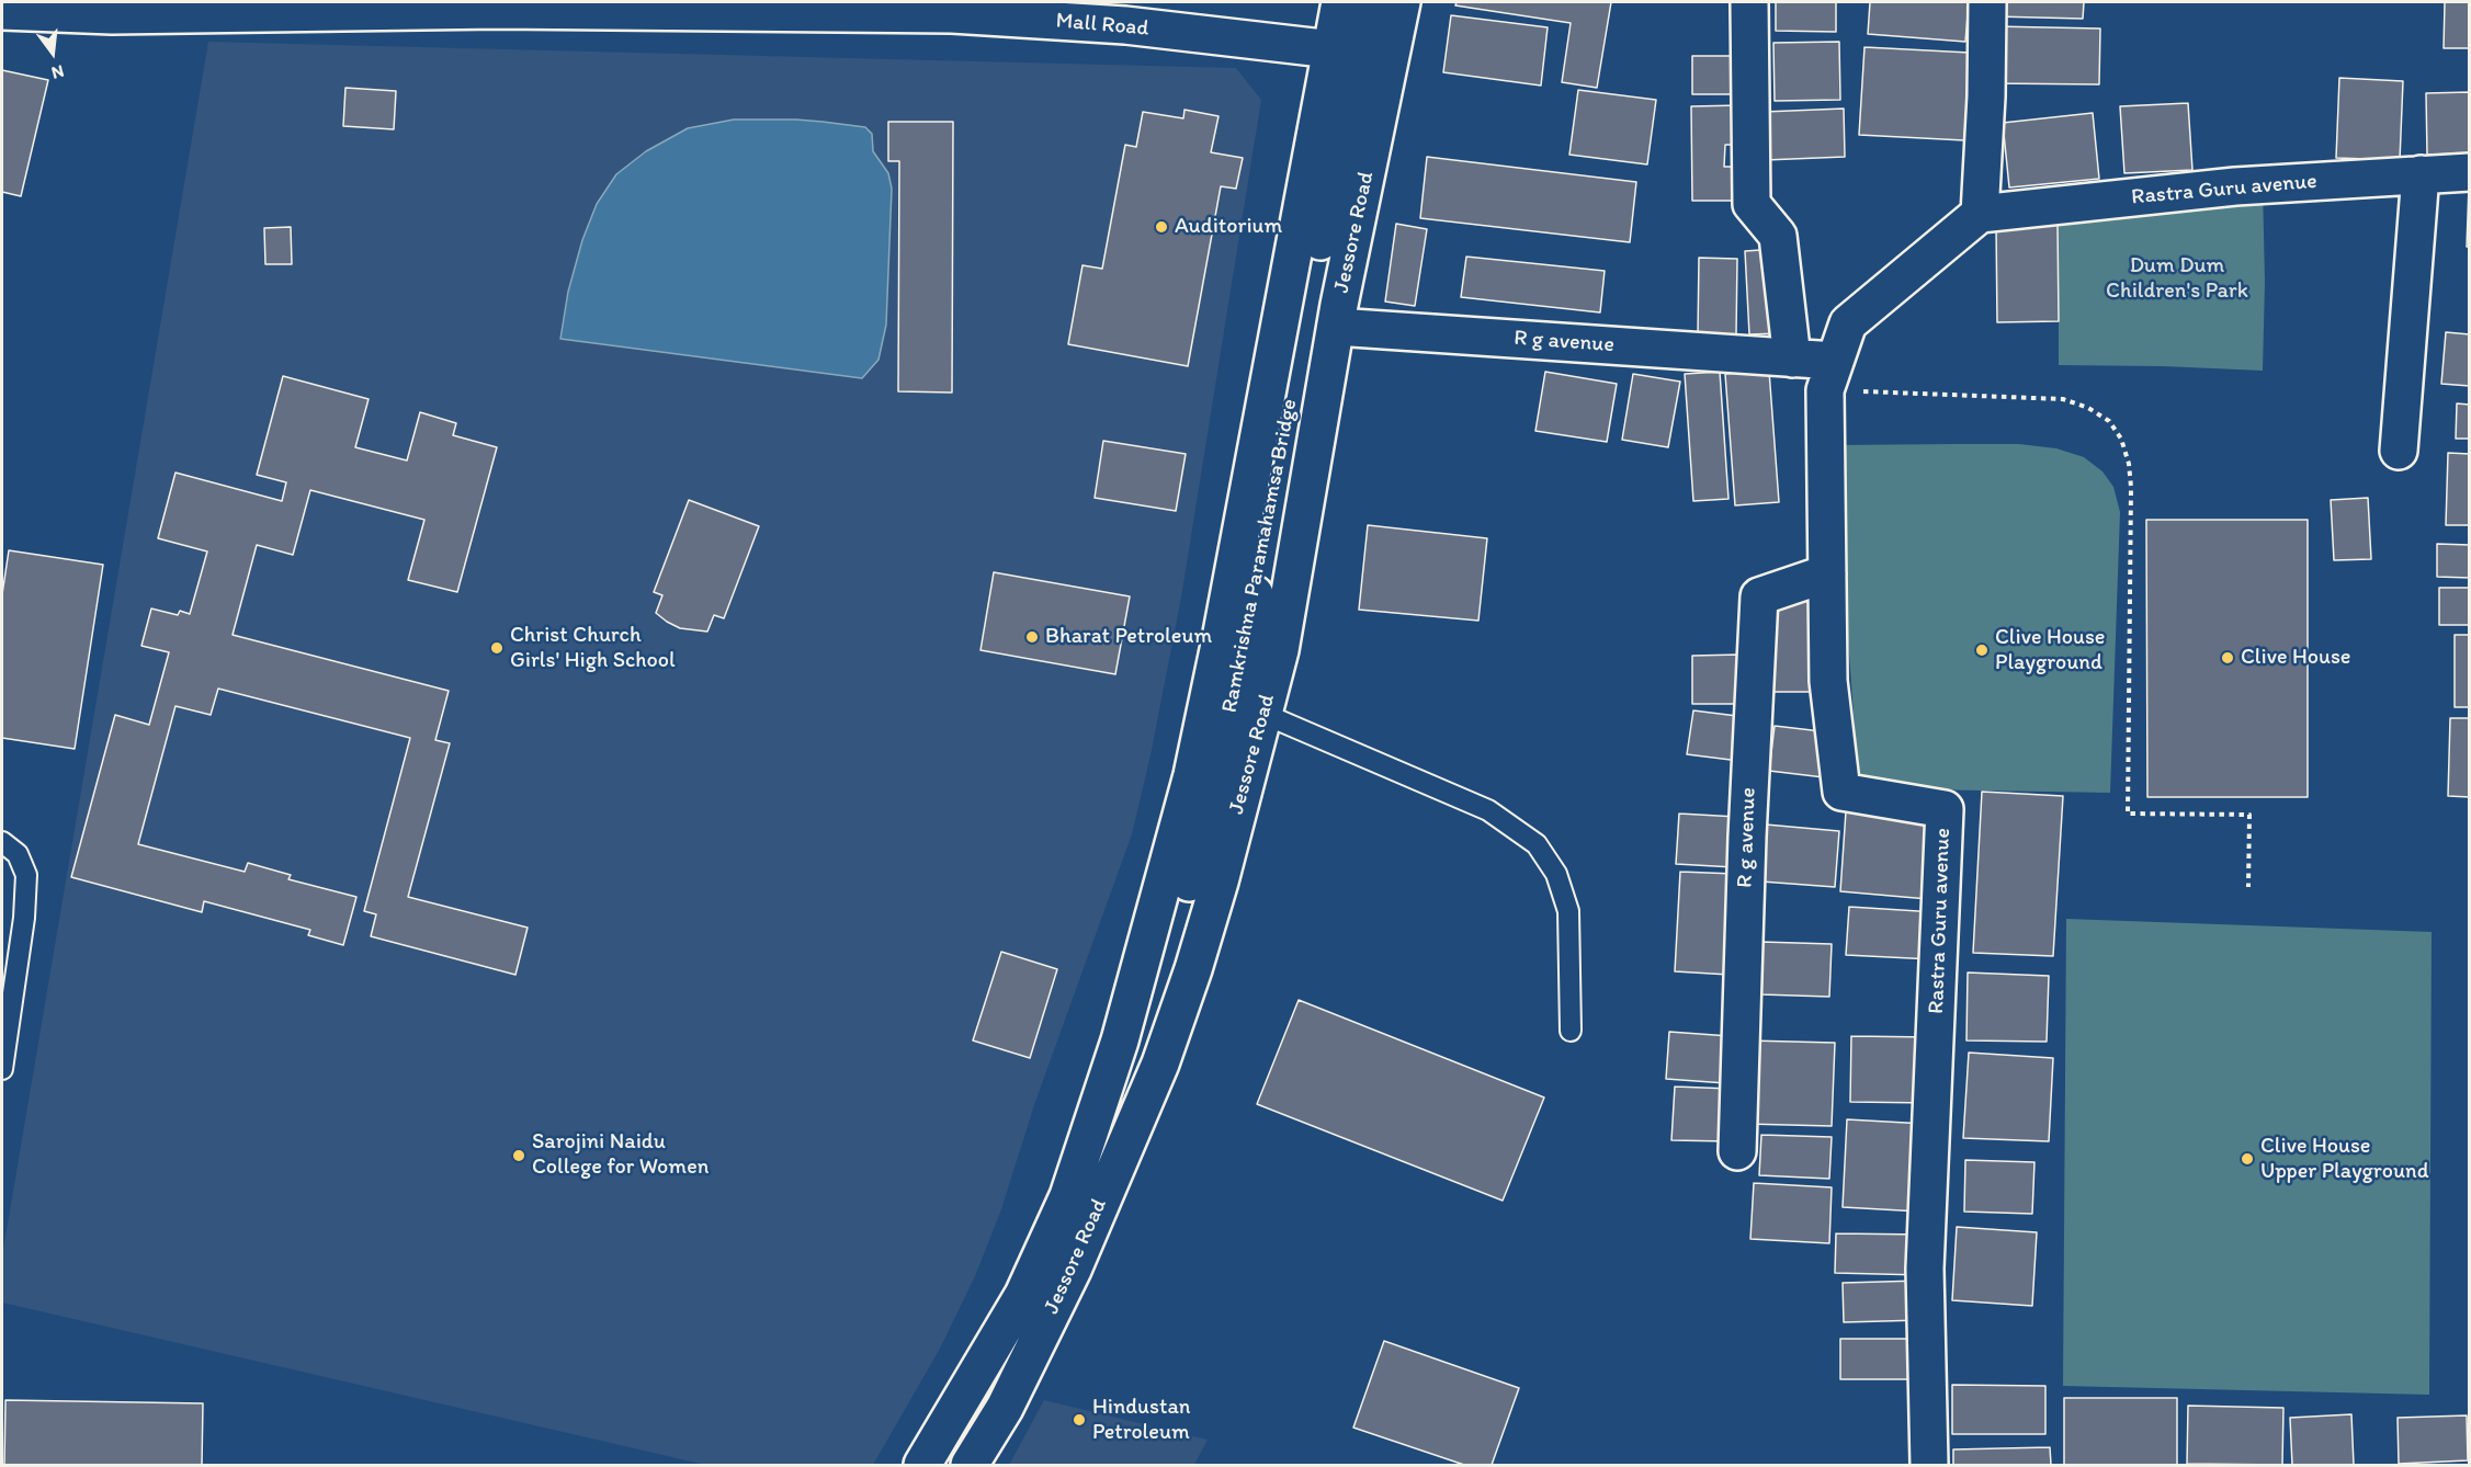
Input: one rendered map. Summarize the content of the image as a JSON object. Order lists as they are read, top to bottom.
{
  "streets": {
    "street": [
      "Mall Road",
      "Rastra Guru avenue",
      "Jessore Road",
      "R g avenue",
      "Ramkrishna Paramahamsa Bridge"
    ]
  },
  "crossings": [
    ["Rastra Guru avenue", "R g avenue"],
    ["Jessore Road", "R g avenue"]
  ],
  "parks": ["Dum Dum Children's Park"],
  "places": [
    "Auditorium",
    "Bharat Petroleum",
    "Christ Church Girls' High School",
    "Clive House Playground",
    "Clive House",
    "Sarojini Naidu College for Women",
    "Clive House Upper Playground",
    "Hindustan Petroleum"
  ],
  "north": "bottom"
}
